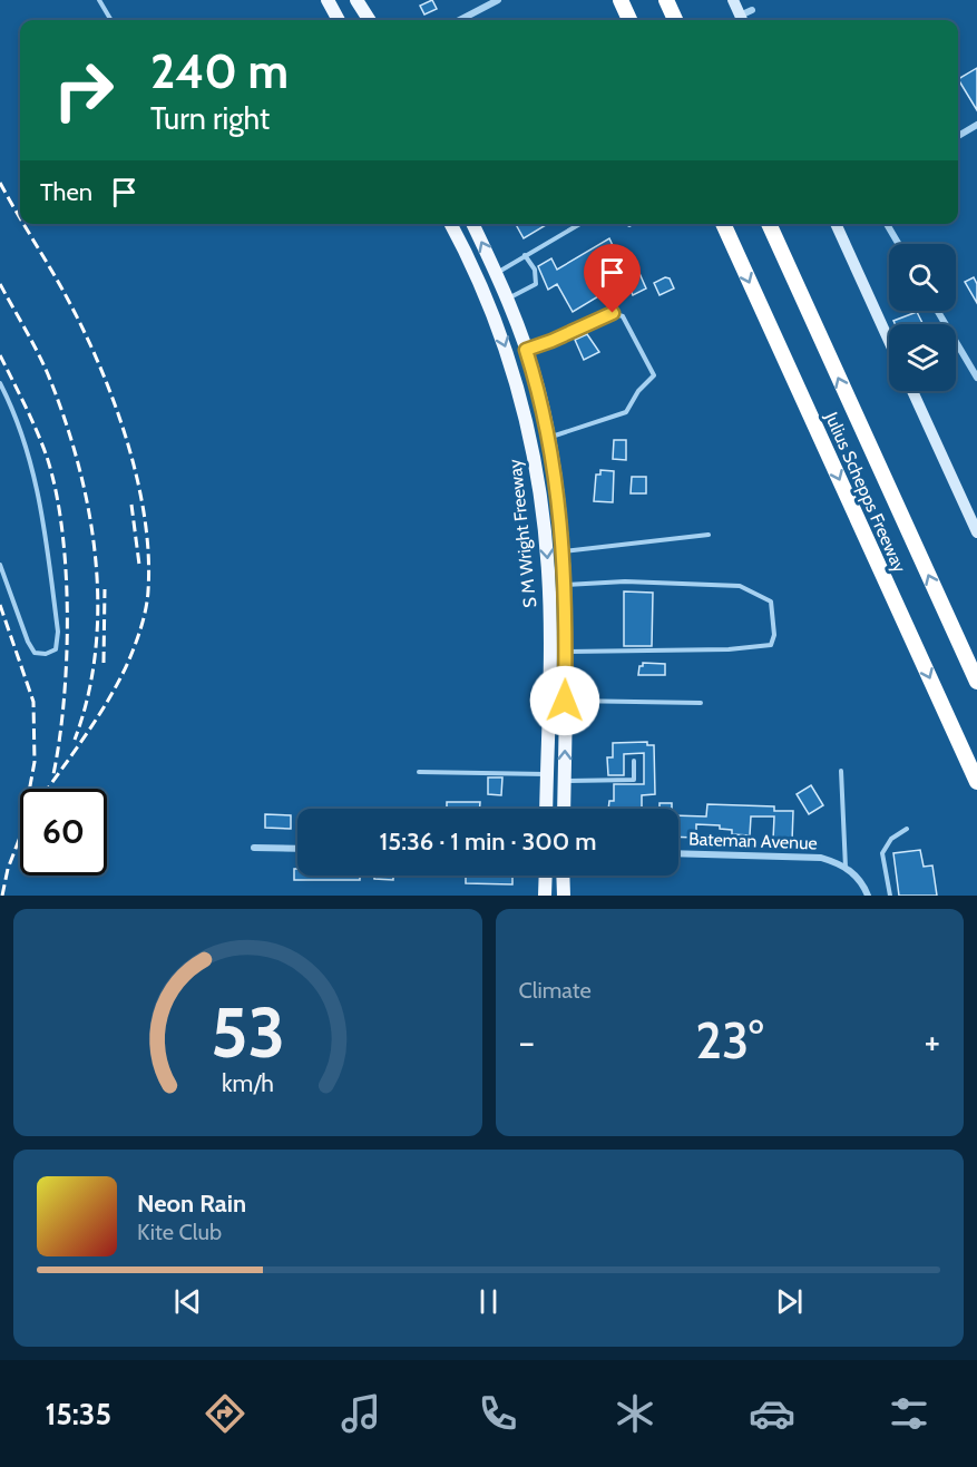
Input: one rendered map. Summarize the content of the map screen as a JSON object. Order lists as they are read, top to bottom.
{
  "streets": {
    "highway": ["Julius Schepps Freeway"],
    "main road": ["S M Wright Freeway"],
    "street": ["Bateman Avenue"]
  },
  "page": {
    "turn": ["240 m", "Turn right"],
    "then": "Then",
    "limit": "60",
    "trip": "15:36 · 1 min · 300 m",
    "tile": "Climate",
    "heat": ["−", "23°", "+"],
    "song": ["Neon Rain", "Kite Club"],
    "tabs": "15:35",
    "gauge": ["53", "km/h"]
  }
}
